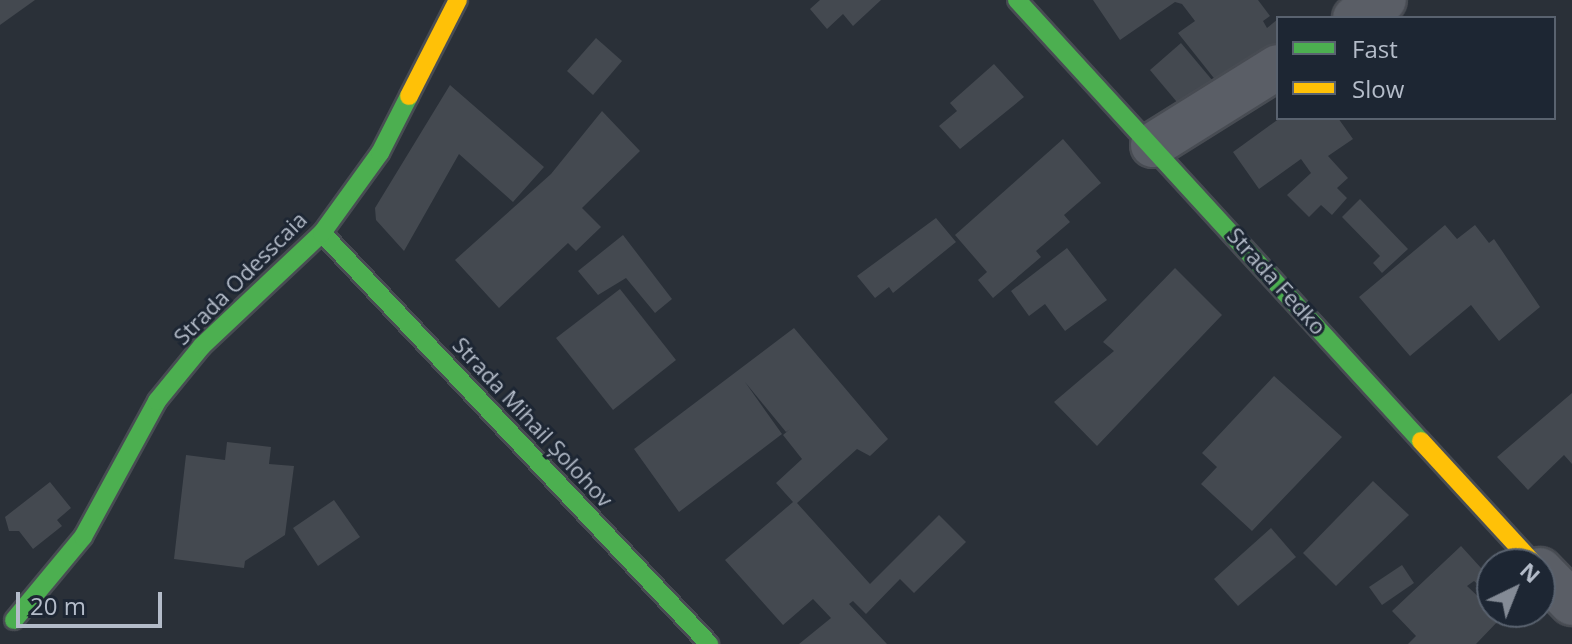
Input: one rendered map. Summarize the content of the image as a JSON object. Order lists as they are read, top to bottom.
{
  "streets": {
    "street": ["Strada Odesscaia", "Strada Fedko", "Strada Mihail Șolohov"]
  },
  "crossings": [
    ["Strada Odesscaia", "Strada Mihail Șolohov"]
  ],
  "legend": ["Fast", "Slow"],
  "scale_bar": "20 m",
  "north": "top right"
}
